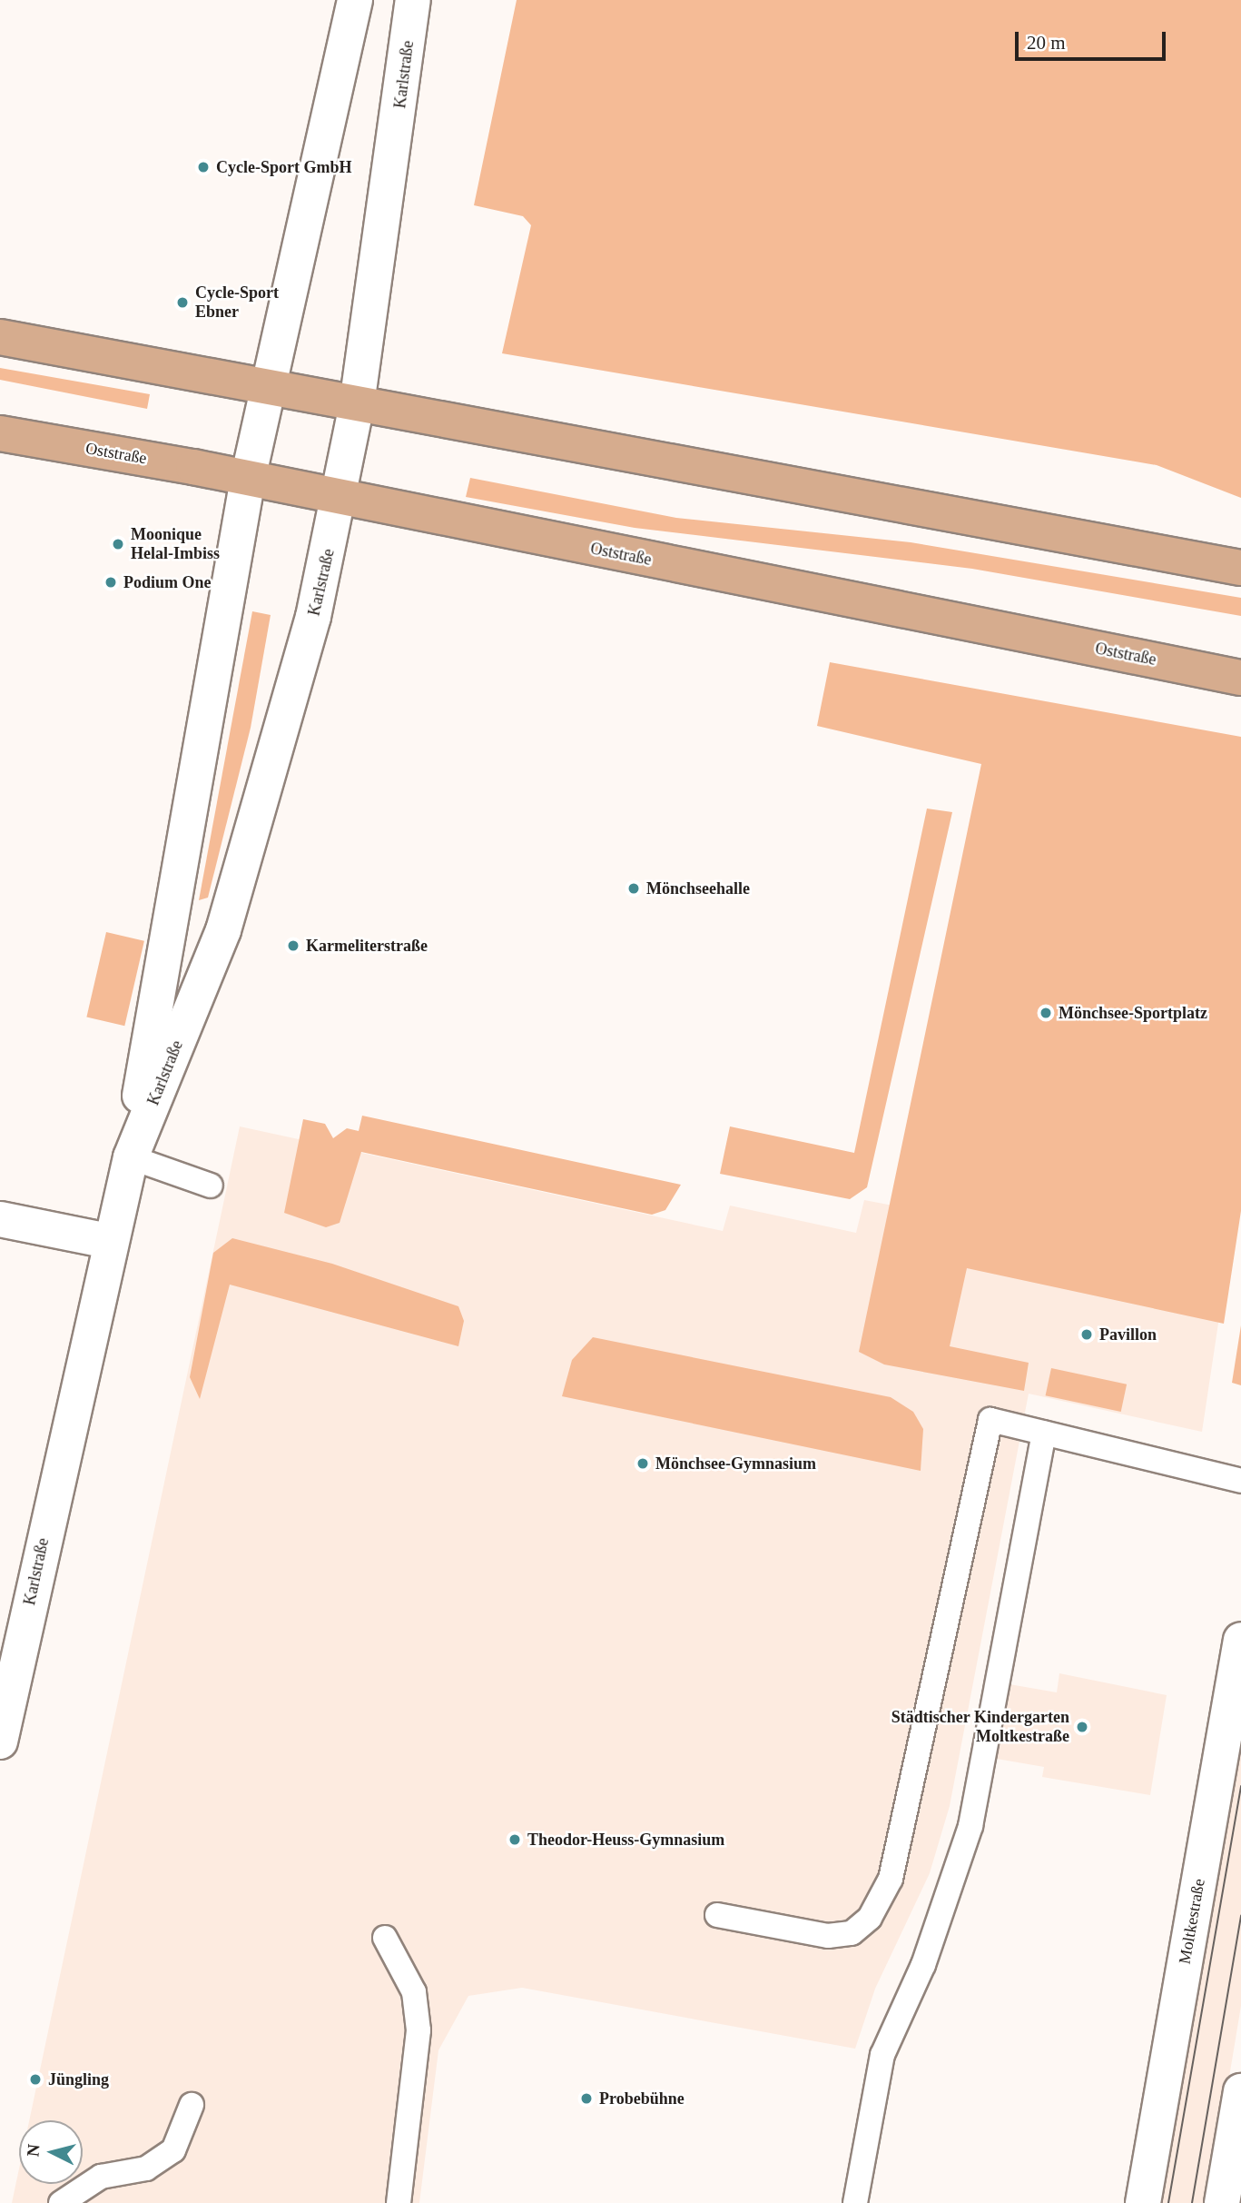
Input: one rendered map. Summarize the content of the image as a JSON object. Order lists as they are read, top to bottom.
{
  "streets": {
    "main road": ["Oststraße"],
    "street": ["Karlstraße", "Moltkestraße"]
  },
  "crossings": [
    ["Karlstraße", "Oststraße"]
  ],
  "places": [
    "Cycle-Sport GmbH",
    "Cycle-Sport Ebner",
    "Moonique Helal-Imbiss",
    "Podium One",
    "Mönchseehalle",
    "Karmeliterstraße",
    "Mönchsee-Sportplatz",
    "Pavillon",
    "Mönchsee-Gymnasium",
    "Städtischer Kindergarten Moltkestraße",
    "Theodor-Heuss-Gymnasium",
    "Jüngling",
    "Probebühne"
  ],
  "scale_bar": "20 m",
  "north": "left"
}
